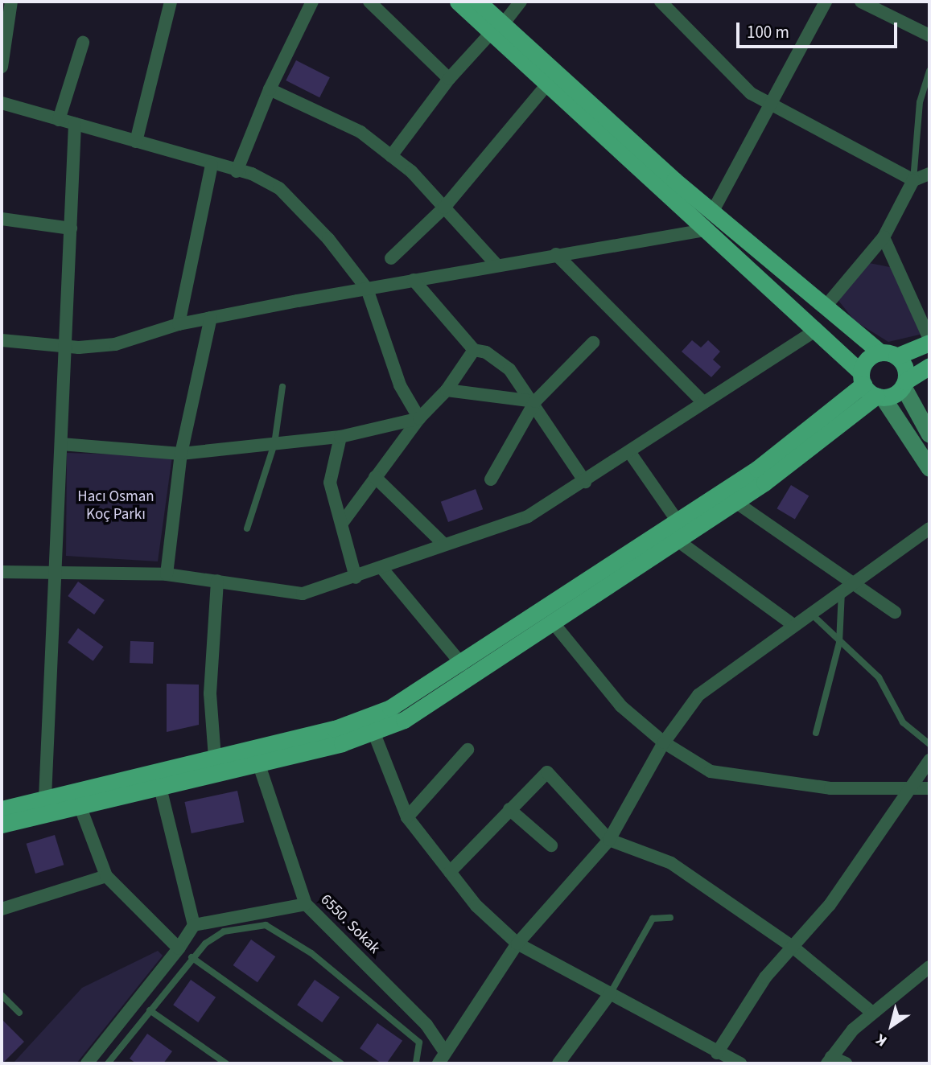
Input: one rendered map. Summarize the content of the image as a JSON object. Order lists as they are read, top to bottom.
{
  "streets": {
    "street": ["6550. Sokak"]
  },
  "parks": ["Hacı Osman Koç Parkı"],
  "scale_bar": "100 m",
  "north": "bottom left"
}
